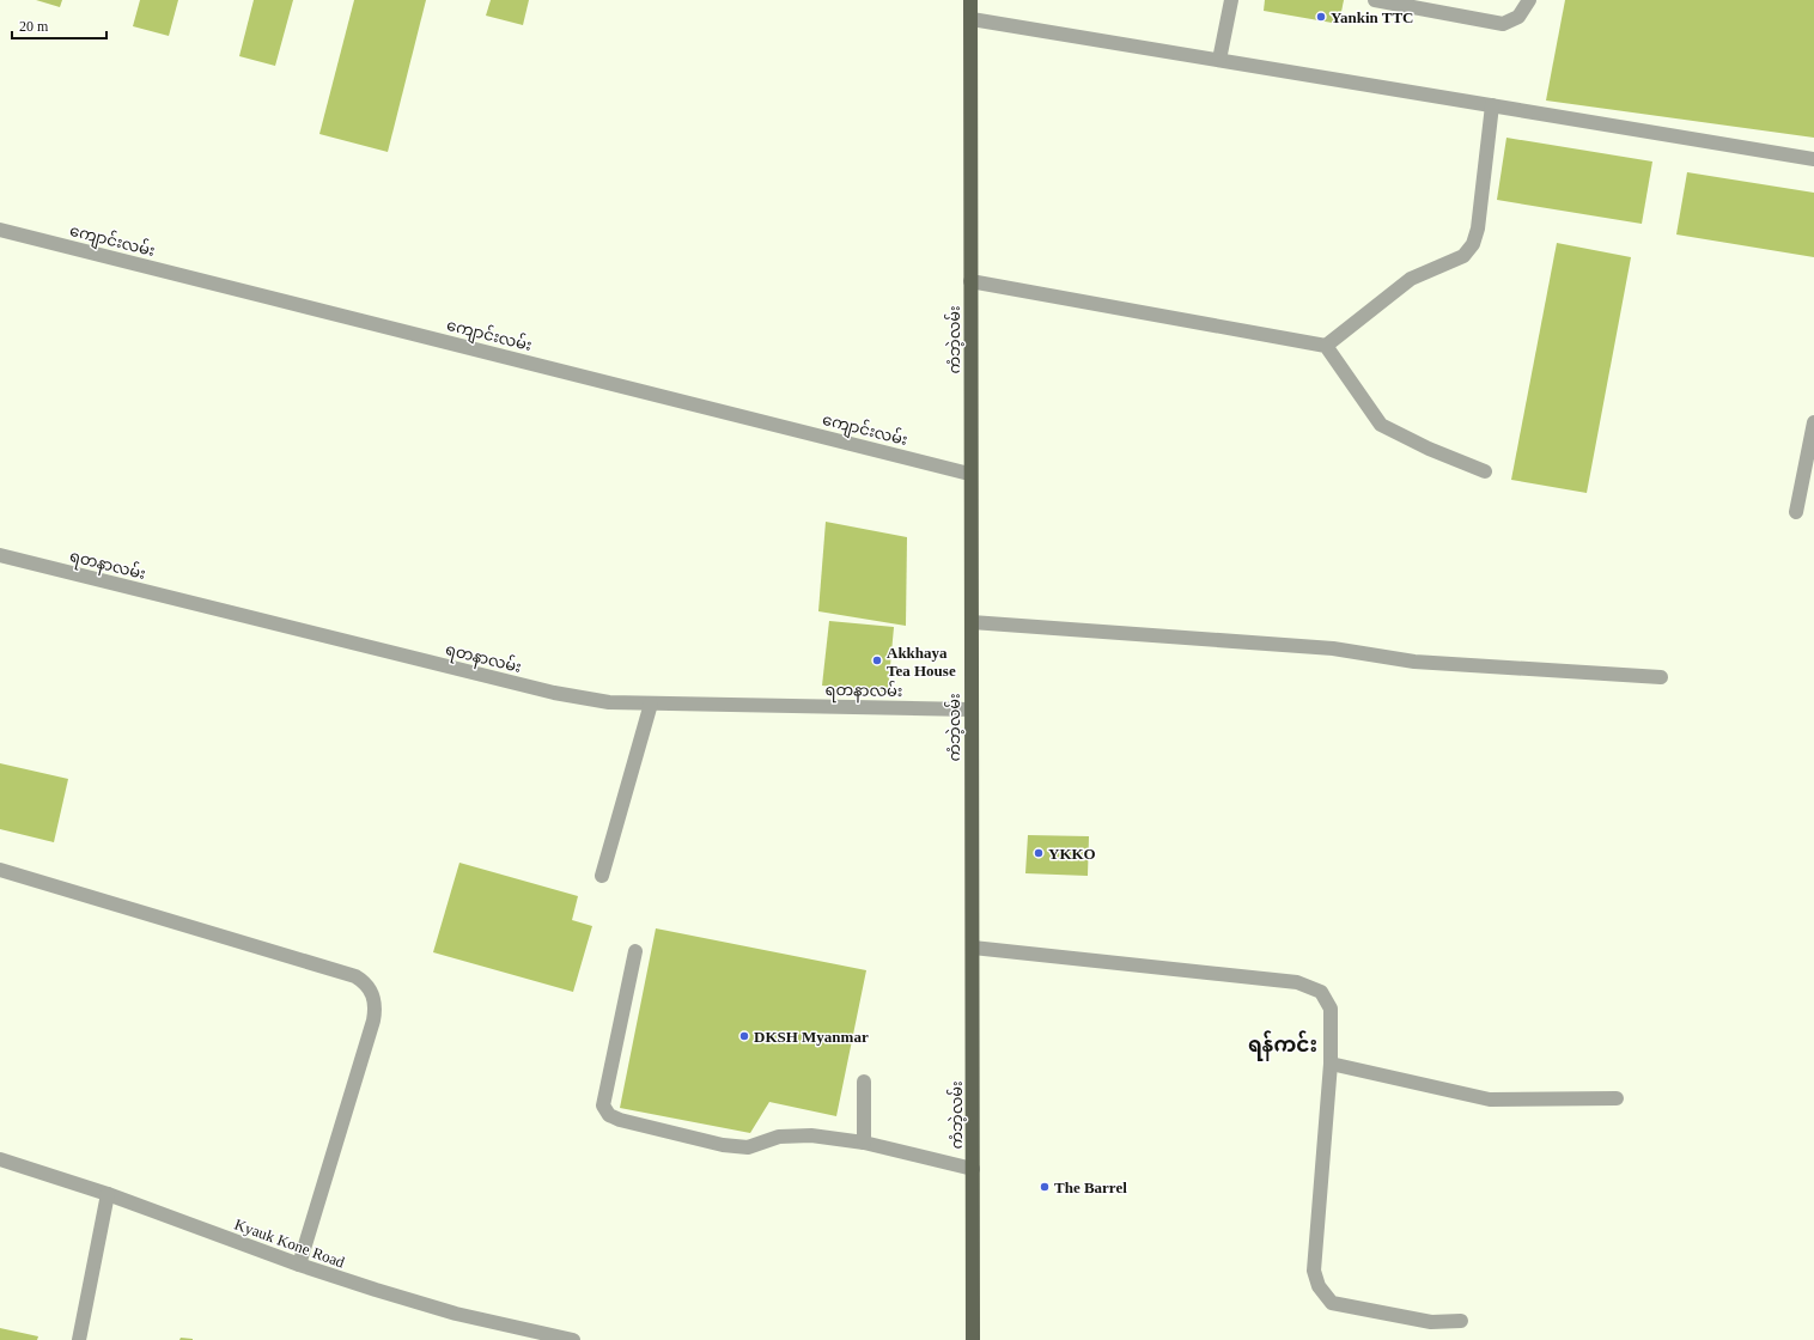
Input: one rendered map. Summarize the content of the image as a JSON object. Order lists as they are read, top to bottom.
{
  "streets": {
    "main road": ["ကံဘဲ့လမ်း"],
    "street": ["ကျောင်းလမ်း", "ရတနာလမ်း", "Kyauk Kone Road"]
  },
  "crossings": [
    ["ကျောင်းလမ်း", "ကံဘဲ့လမ်း"],
    ["ကံဘဲ့လမ်း", "ရတနာလမ်း"]
  ],
  "districts": ["ရန်ကင်း"],
  "places": [
    "Yankin TTC",
    "Akkhaya Tea House",
    "YKKO",
    "DKSH Myanmar",
    "The Barrel"
  ],
  "scale_bar": "20 m"
}
